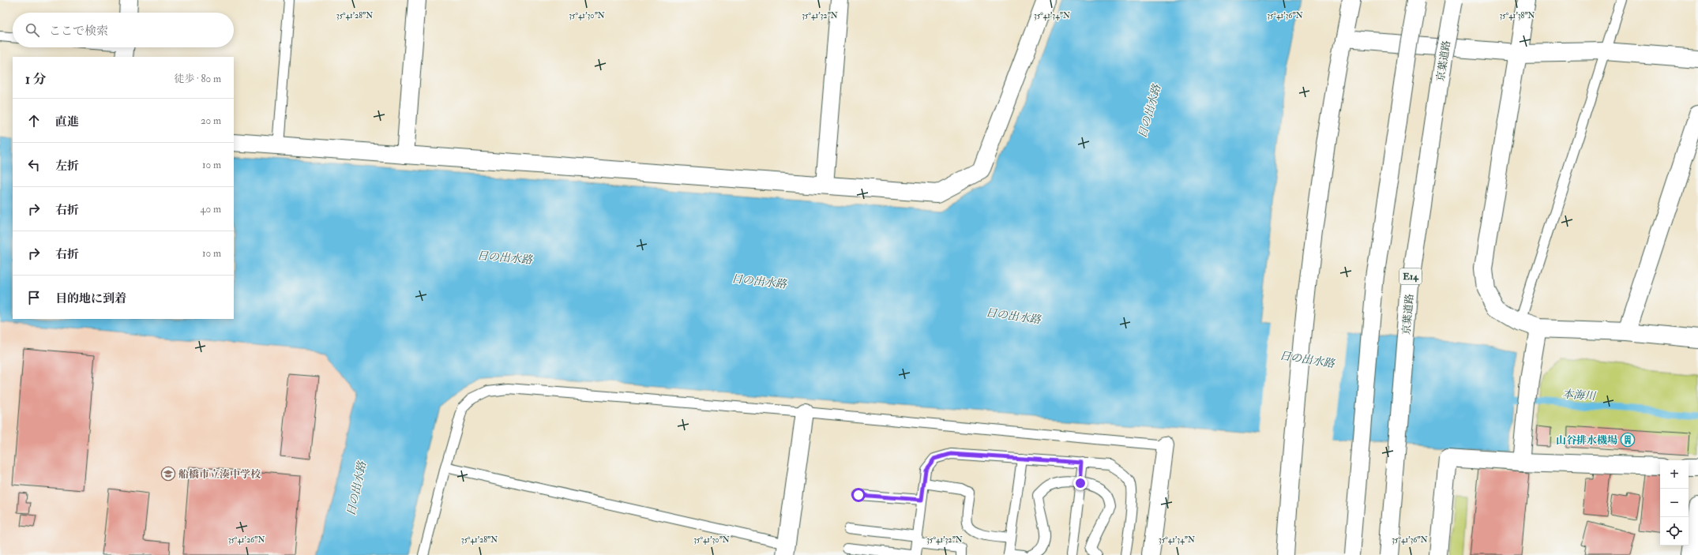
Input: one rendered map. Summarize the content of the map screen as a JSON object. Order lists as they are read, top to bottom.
{
  "streets": {
    "main road": ["京葉道路", "E14"]
  },
  "water": ["日の出水路", "本海川"],
  "places": {
    "building": ["山谷排水機場"],
    "school or university": ["船橋市立湊中学校"]
  },
  "page": {
    "search": "ここで検索",
    "heading": ["1 分", "徒歩 · 80 m"],
    "list": [
      ["直進", "20 m"],
      ["左折", "10 m"],
      ["右折", "40 m"],
      ["右折", "10 m"],
      "目的地に到着"
    ],
    "map_buttons": ["+", "−"]
  },
  "coordinates": [
    "35°41'32\"N",
    "35°41'36\"N",
    "35°41'38\"N",
    "35°41'28\"N",
    "35°41'30\"N",
    "35°41'34\"N",
    "35°41'26\"N"
  ]
}
